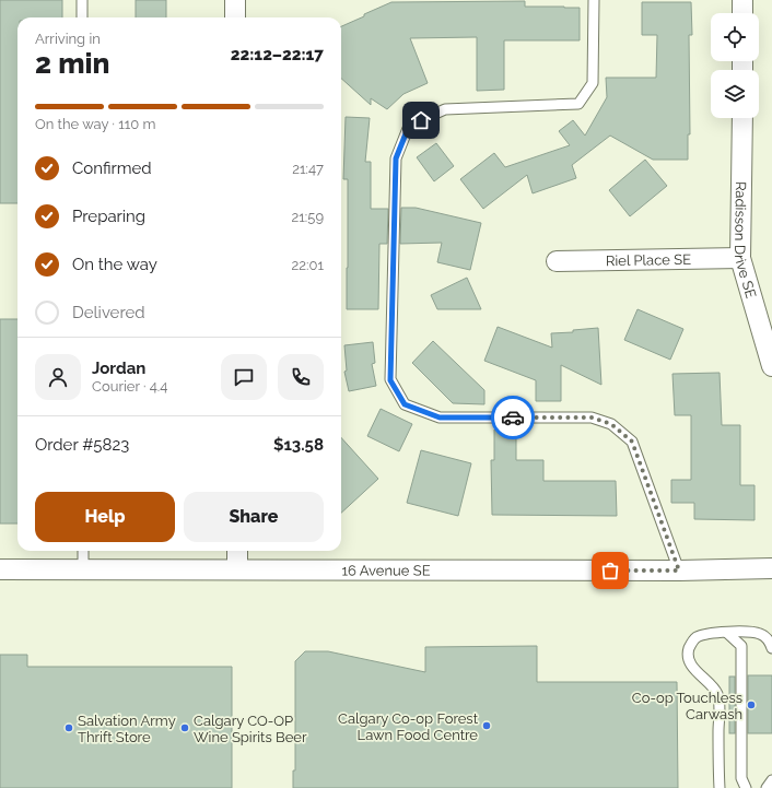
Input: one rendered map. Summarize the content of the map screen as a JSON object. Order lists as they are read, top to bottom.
{
  "streets": {
    "street": ["Radisson Drive SE", "Riel Place SE", "16 Avenue SE"]
  },
  "crossings": [
    ["Radisson Drive SE", "Riel Place SE"]
  ],
  "places": [
    "Co-op Touchless Carwash",
    "Calgary Co-op Forest Lawn Food Centre",
    "Salvation Army Thrift Store",
    "Calgary CO-OP Wine Spirits Beer"
  ],
  "page": {
    "heading": ["2 min", "Arriving in", "22:12–22:17"],
    "panel": [
      "Jordan",
      "Courier · 4.4",
      "Order #5823",
      "$13.58"
    ],
    "bar": "On the way · 110 m",
    "list": [
      ["Confirmed", "21:47"],
      ["Preparing", "21:59"],
      ["On the way", "22:01"],
      "Delivered"
    ],
    "buttons": ["Help", "Share"]
  }
}
